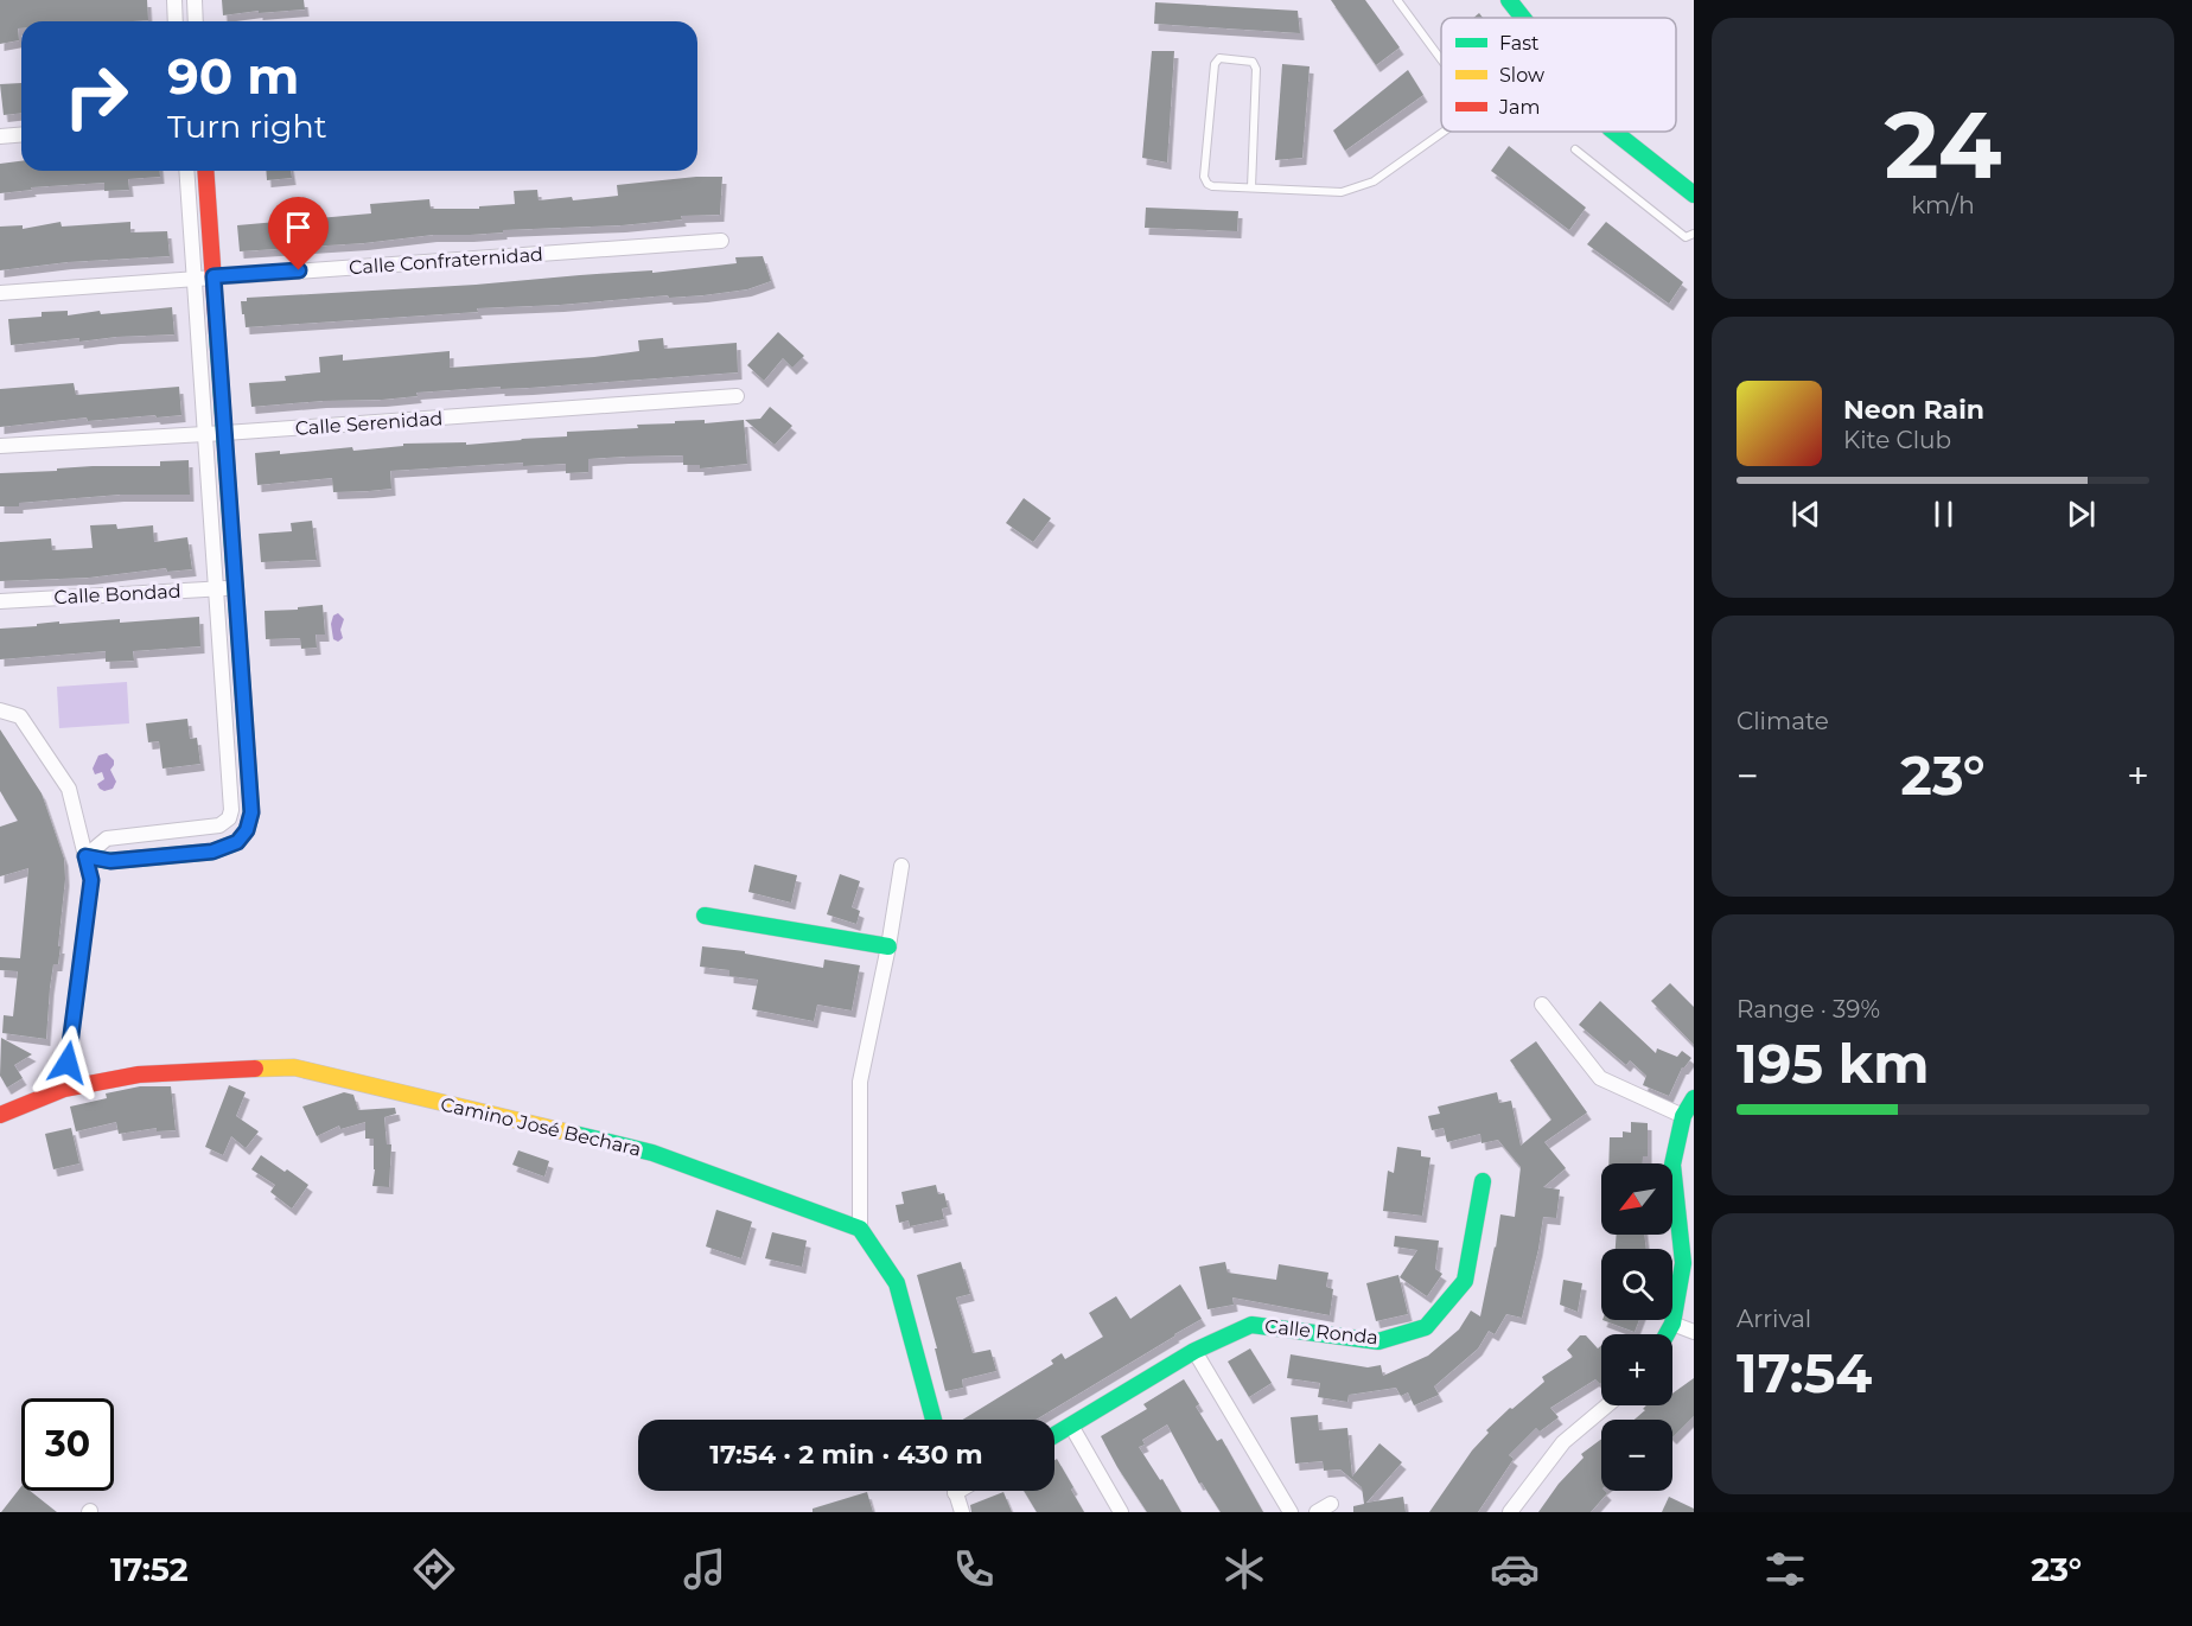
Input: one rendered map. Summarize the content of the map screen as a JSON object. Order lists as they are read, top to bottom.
{
  "streets": {
    "street": [
      "Calle Confraternidad",
      "Calle Serenidad",
      "Calle Bondad",
      "Camino José Bechara",
      "Calle Ronda"
    ]
  },
  "legend": ["Fast", "Slow", "Jam"],
  "north": "bottom left",
  "page": {
    "tile": [
      ["24", "km/h"],
      "Climate",
      ["Range · 39%", "195 km"],
      ["Arrival", "17:54"]
    ],
    "turn": ["90 m", "Turn right"],
    "song": ["Neon Rain", "Kite Club"],
    "heat": ["−", "23°", "+"],
    "map_buttons": ["+", "−"],
    "limit": "30",
    "trip": "17:54 · 2 min · 430 m",
    "tabs": ["17:52", "23°"]
  }
}
